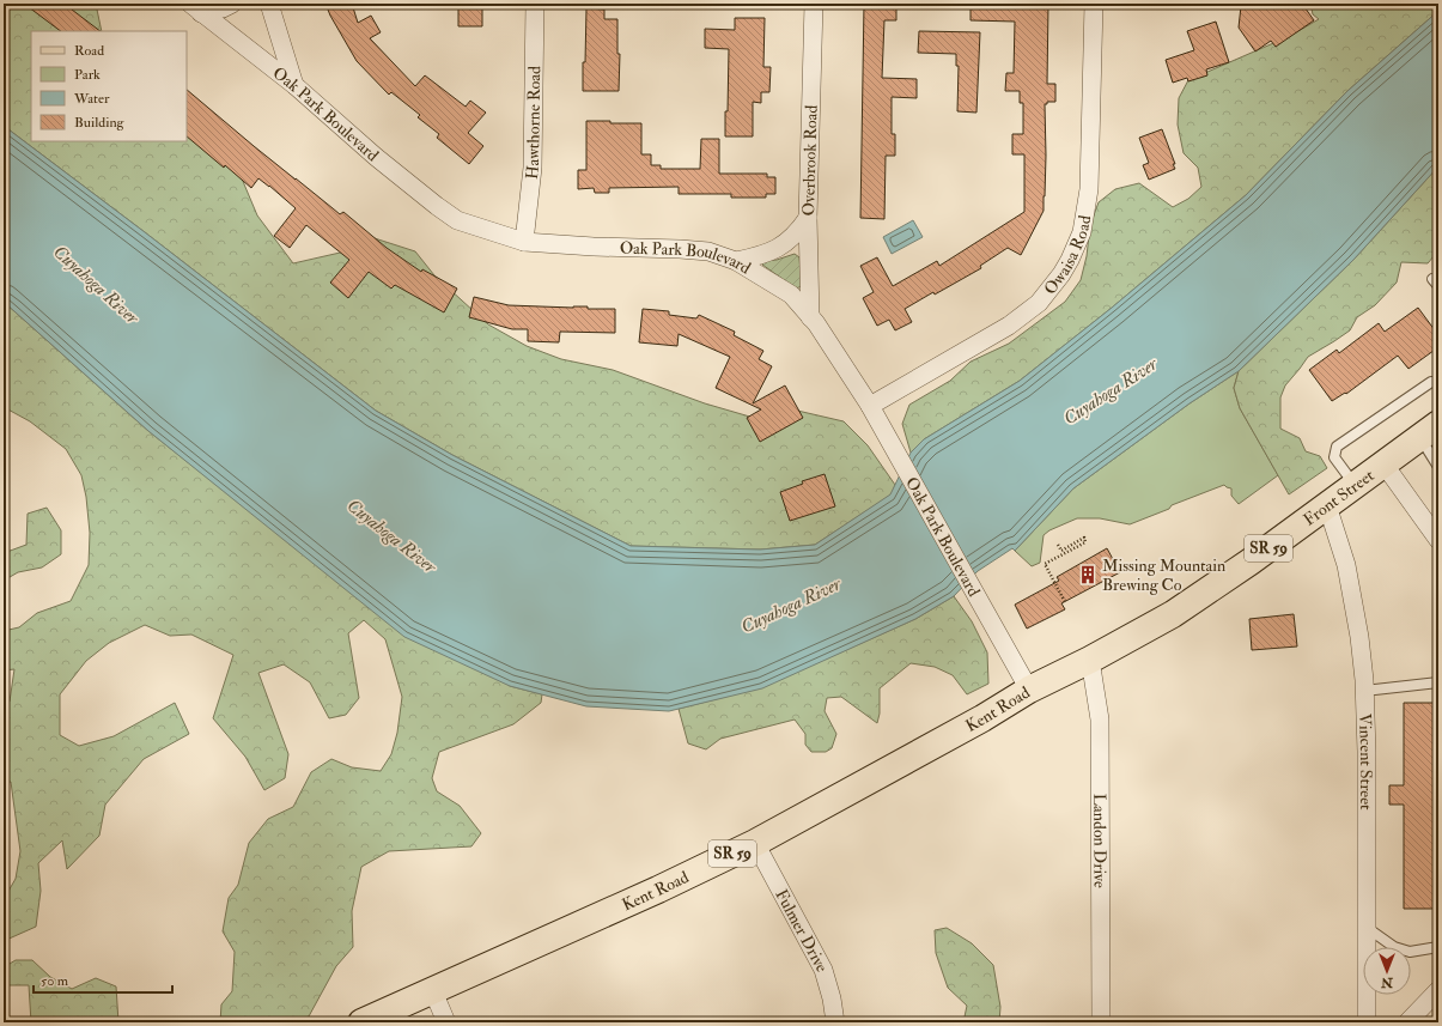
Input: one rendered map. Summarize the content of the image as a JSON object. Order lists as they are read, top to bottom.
{
  "streets": {
    "main road": ["Front Street", "SR 59", "Kent Road"],
    "street": [
      "Oak Park Boulevard",
      "Hawthorne Road",
      "Overbrook Road",
      "Owaisa Road",
      "Vincent Street",
      "Landon Drive",
      "Fulmer Drive"
    ]
  },
  "crossings": [
    ["Oak Park Boulevard", "Hawthorne Road"],
    ["Oak Park Boulevard", "Overbrook Road"],
    ["Oak Park Boulevard", "Owaisa Road"],
    ["Oak Park Boulevard", "Kent Road"],
    ["Front Street", "Kent Road"],
    ["Front Street", "Vincent Street"],
    ["Front Street", "Landon Drive"],
    ["Kent Road", "Landon Drive"],
    ["Kent Road", "Fulmer Drive"]
  ],
  "water": ["Cuyahoga River"],
  "places": {
    "building": ["Missing Mountain Brewing Co"]
  },
  "legend": [
    "Road",
    "Park",
    "Water",
    "Building"
  ],
  "scale_bar": "50 m",
  "north": "bottom"
}
